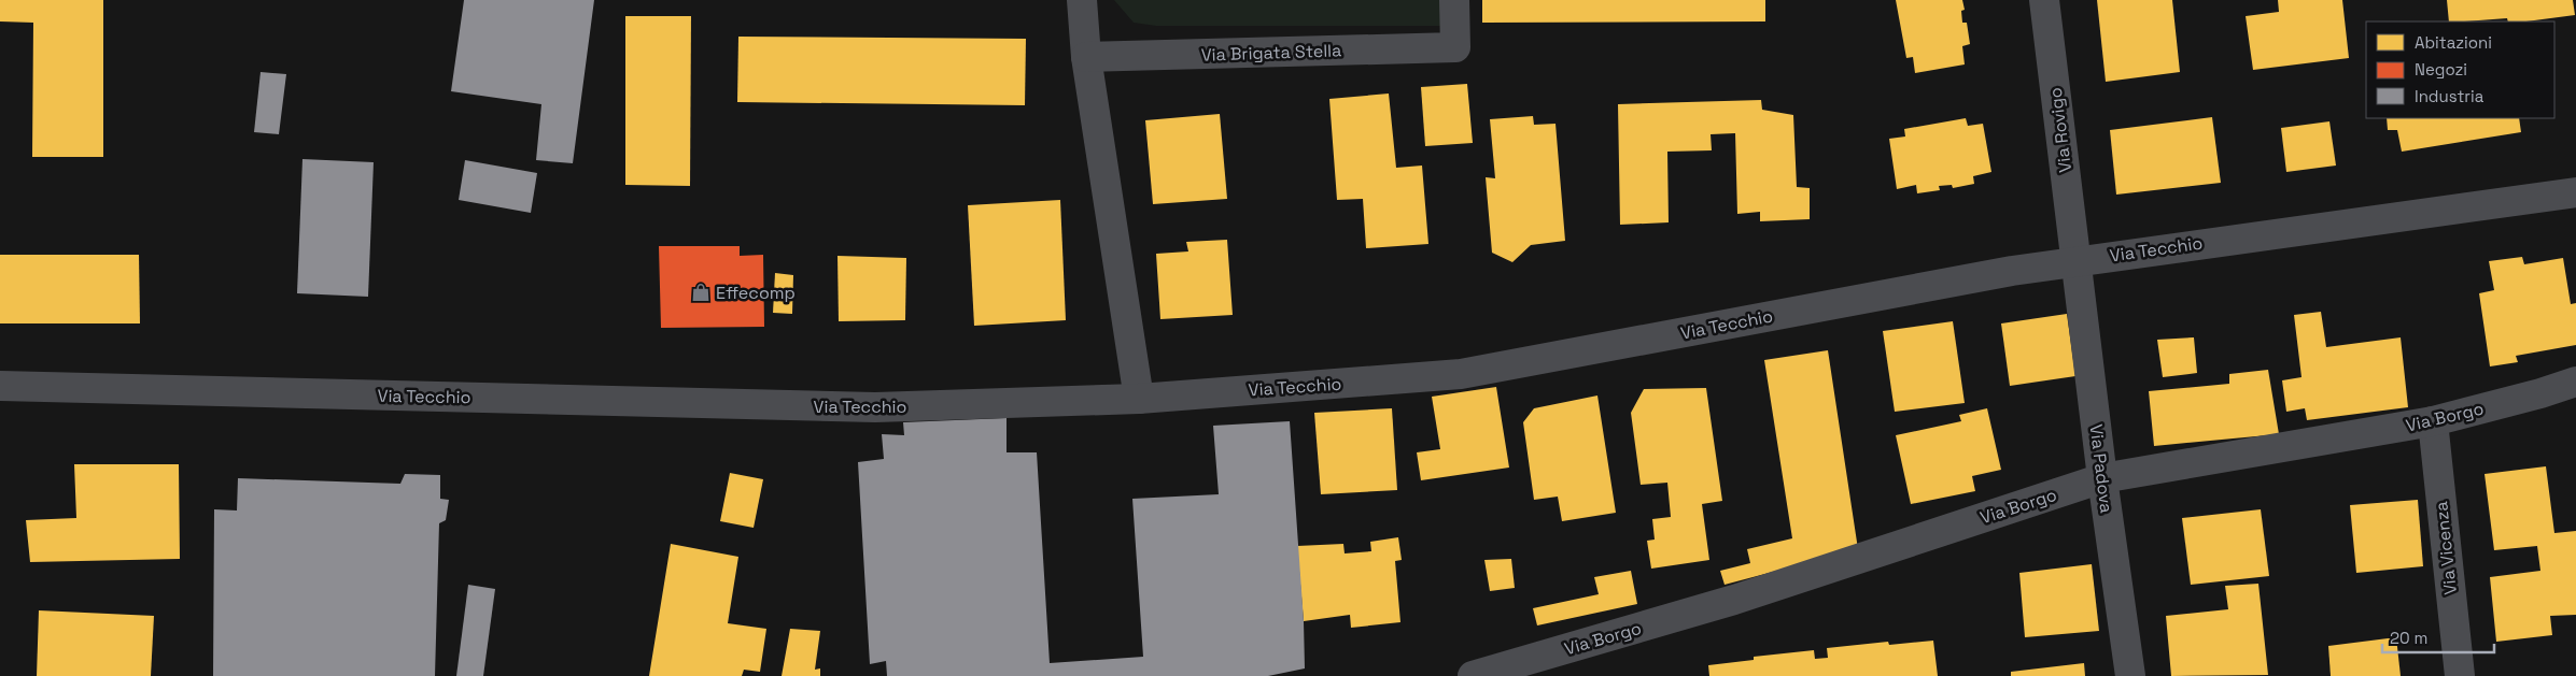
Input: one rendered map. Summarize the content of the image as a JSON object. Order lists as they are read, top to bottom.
{
  "streets": {
    "street": [
      "Via Brigata Stella",
      "Via Rovigo",
      "Via Tecchio",
      "Via Borgo",
      "Via Padova",
      "Via Vicenza"
    ]
  },
  "crossings": [
    ["Via Rovigo", "Via Tecchio"],
    ["Via Rovigo", "Via Padova"],
    ["Via Tecchio", "Via Padova"],
    ["Via Borgo", "Via Padova"],
    ["Via Borgo", "Via Vicenza"]
  ],
  "places": {
    "shop": ["Effecomp"]
  },
  "legend": ["Abitazioni", "Negozi", "Industria"],
  "scale_bar": "20 m"
}
